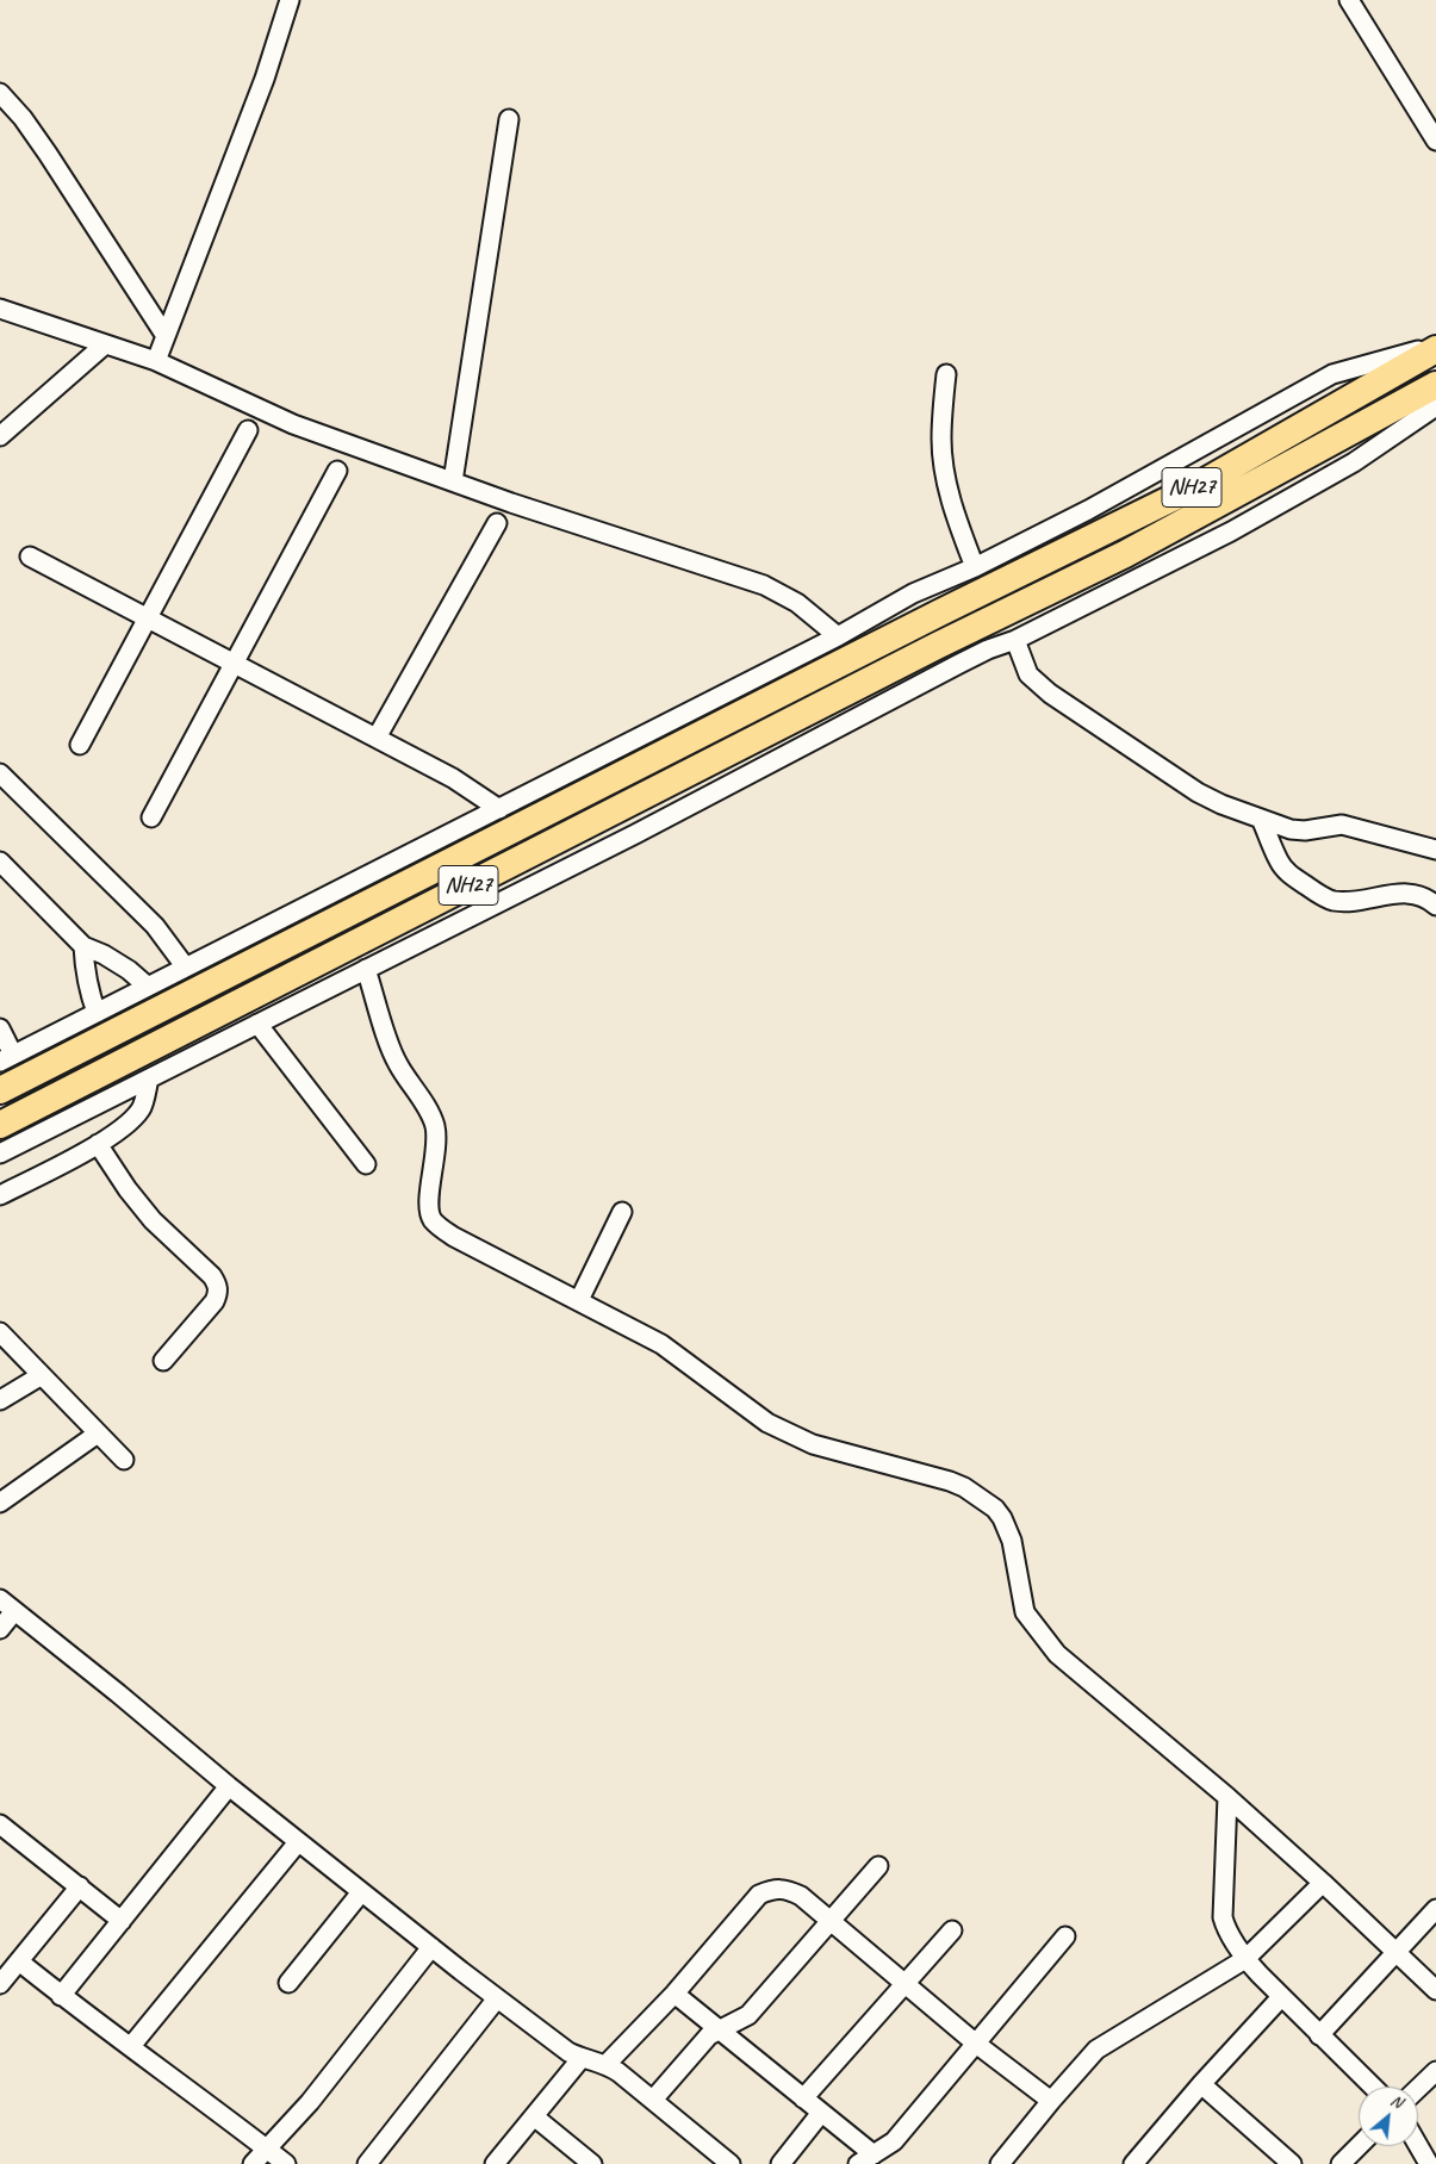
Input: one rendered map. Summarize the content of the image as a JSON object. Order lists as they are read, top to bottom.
{
  "streets": {
    "highway": ["NH27"]
  },
  "north": "top right"
}
